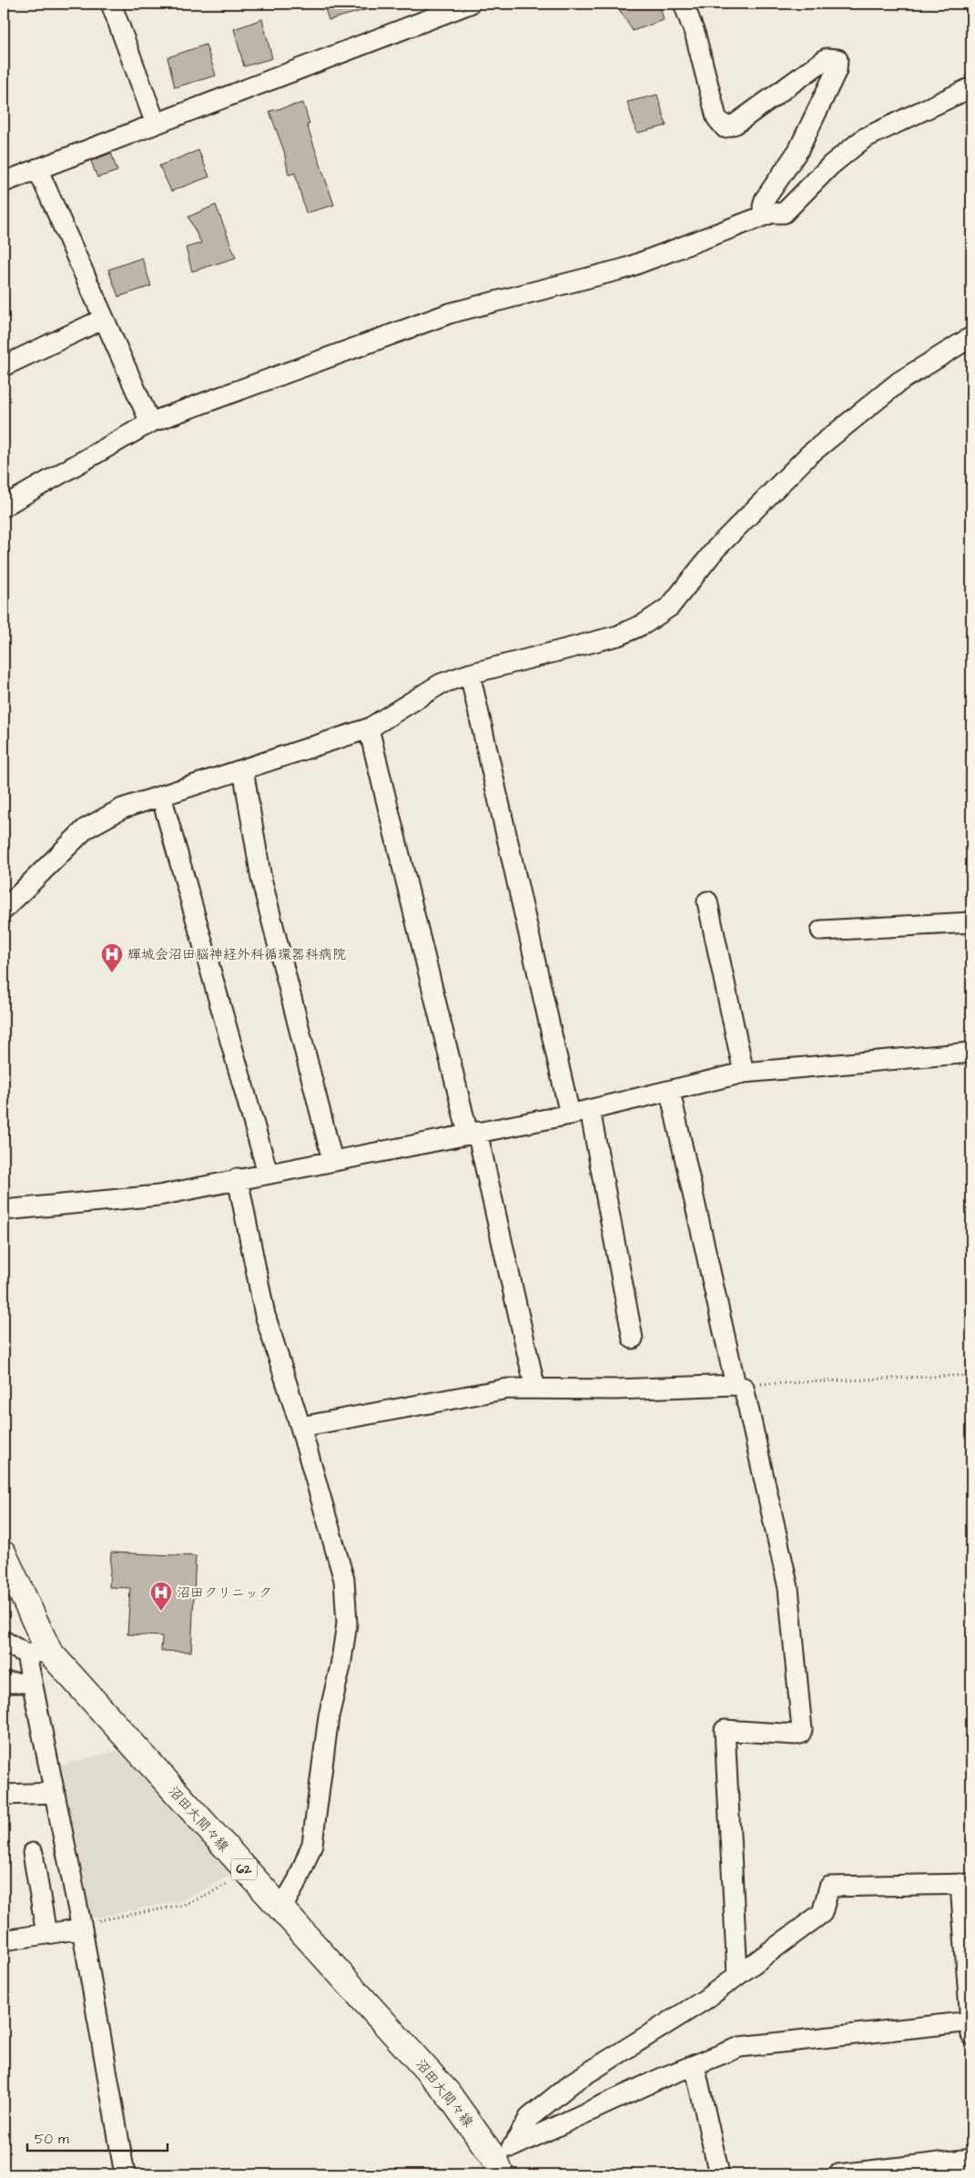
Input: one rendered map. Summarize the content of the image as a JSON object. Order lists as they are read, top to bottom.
{
  "streets": {
    "main road": ["沼田大間々線", "62"]
  },
  "places": {
    "hospital": ["輝城会沼田脳神経外科循環器科病院", "沼田クリニック"]
  },
  "scale_bar": "50 m"
}
